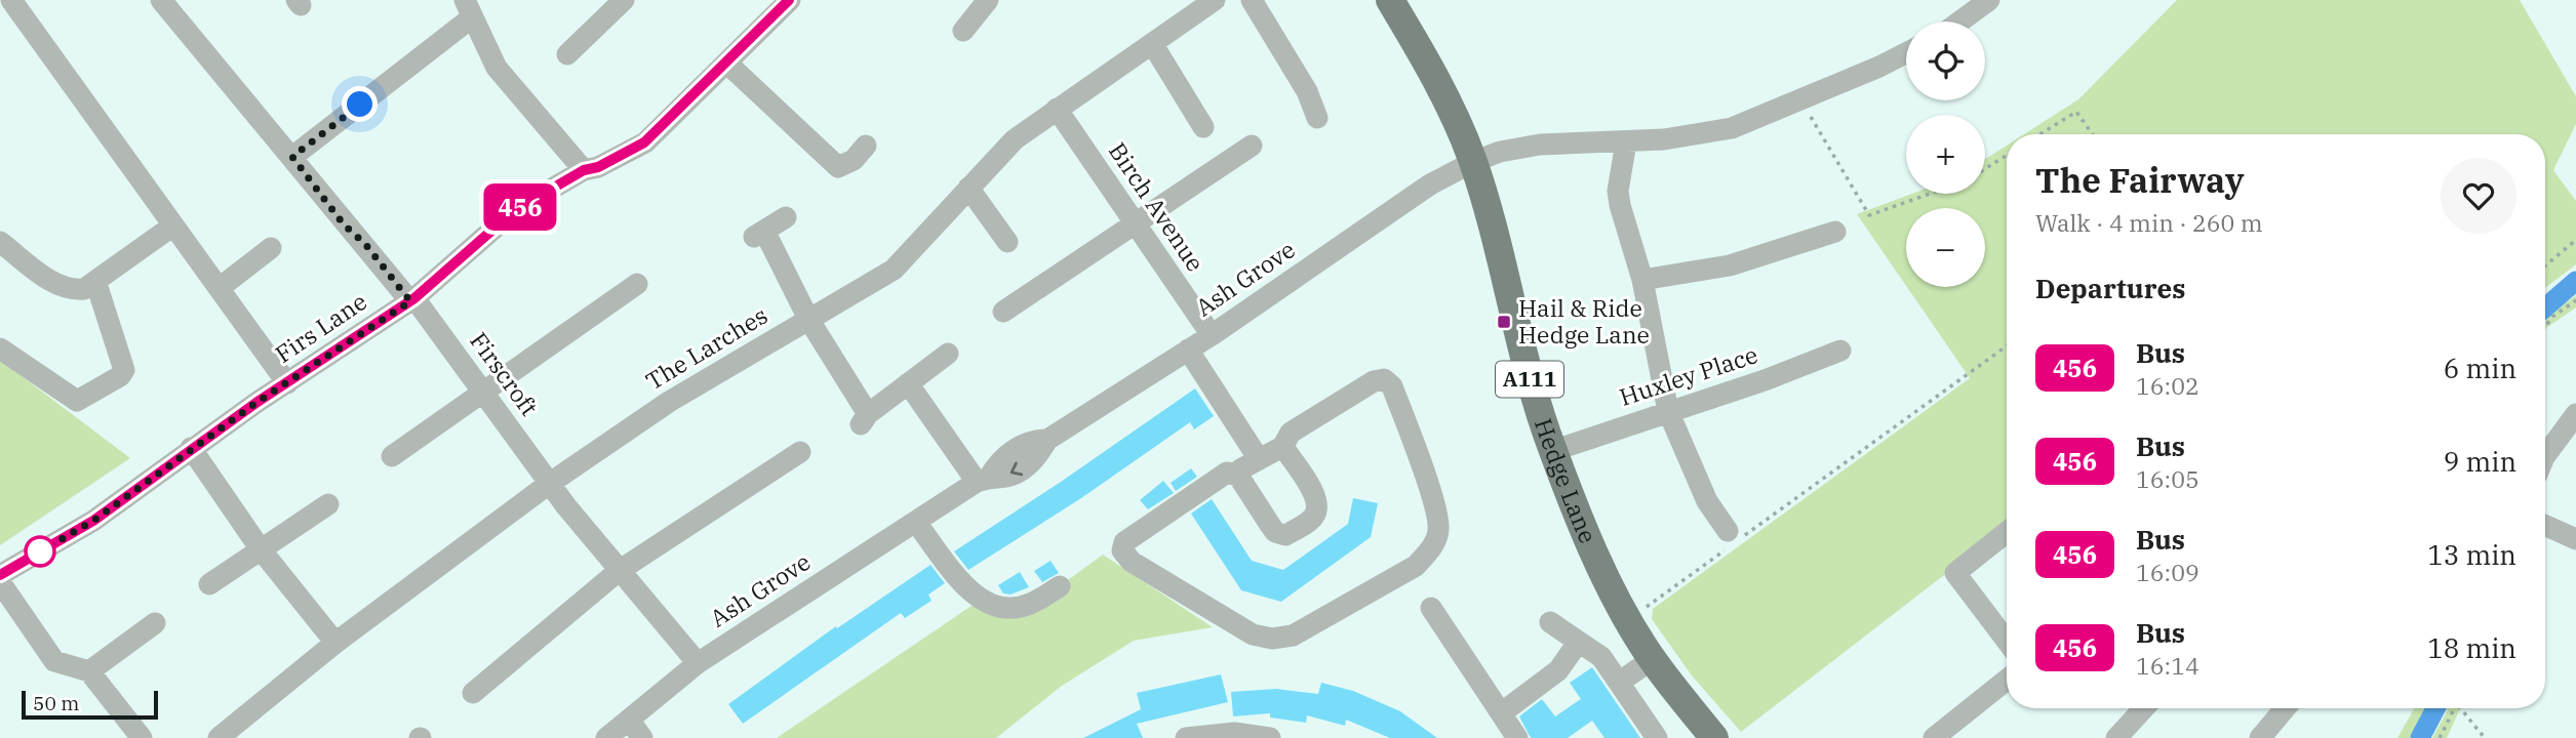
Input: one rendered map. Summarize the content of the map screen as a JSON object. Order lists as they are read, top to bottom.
{
  "streets": {
    "main road": ["A111", "Hedge Lane"],
    "street": [
      "Birch Avenue",
      "Ash Grove",
      "Firs Lane",
      "The Larches",
      "Firscroft",
      "Huxley Place"
    ]
  },
  "crossings": [
    ["Birch Avenue", "Ash Grove"],
    ["Birch Avenue", "The Larches"],
    ["Ash Grove", "Firscroft"],
    ["Ash Grove", "Hedge Lane"],
    ["Firs Lane", "Firscroft"],
    ["The Larches", "Firscroft"],
    ["Huxley Place", "Hedge Lane"]
  ],
  "places": {
    "transit": ["Hail & Ride Hedge Lane"]
  },
  "lines": ["bus line 456"],
  "scale_bar": "50 m",
  "page": {
    "on_map": "456",
    "map_buttons": ["+", "−"],
    "heading": [
      ["The Fairway", "Walk · 4 min · 260 m"],
      "Departures"
    ],
    "list": [
      {
        "mark": "456",
        "name": "Bus",
        "note": "16:02",
        "value": "6 min"
      },
      {
        "mark": "456",
        "name": "Bus",
        "note": "16:05",
        "value": "9 min"
      },
      {
        "mark": "456",
        "name": "Bus",
        "note": "16:09",
        "value": "13 min"
      },
      {
        "mark": "456",
        "name": "Bus",
        "note": "16:14",
        "value": "18 min"
      }
    ],
    "scale": "50 m"
  }
}
